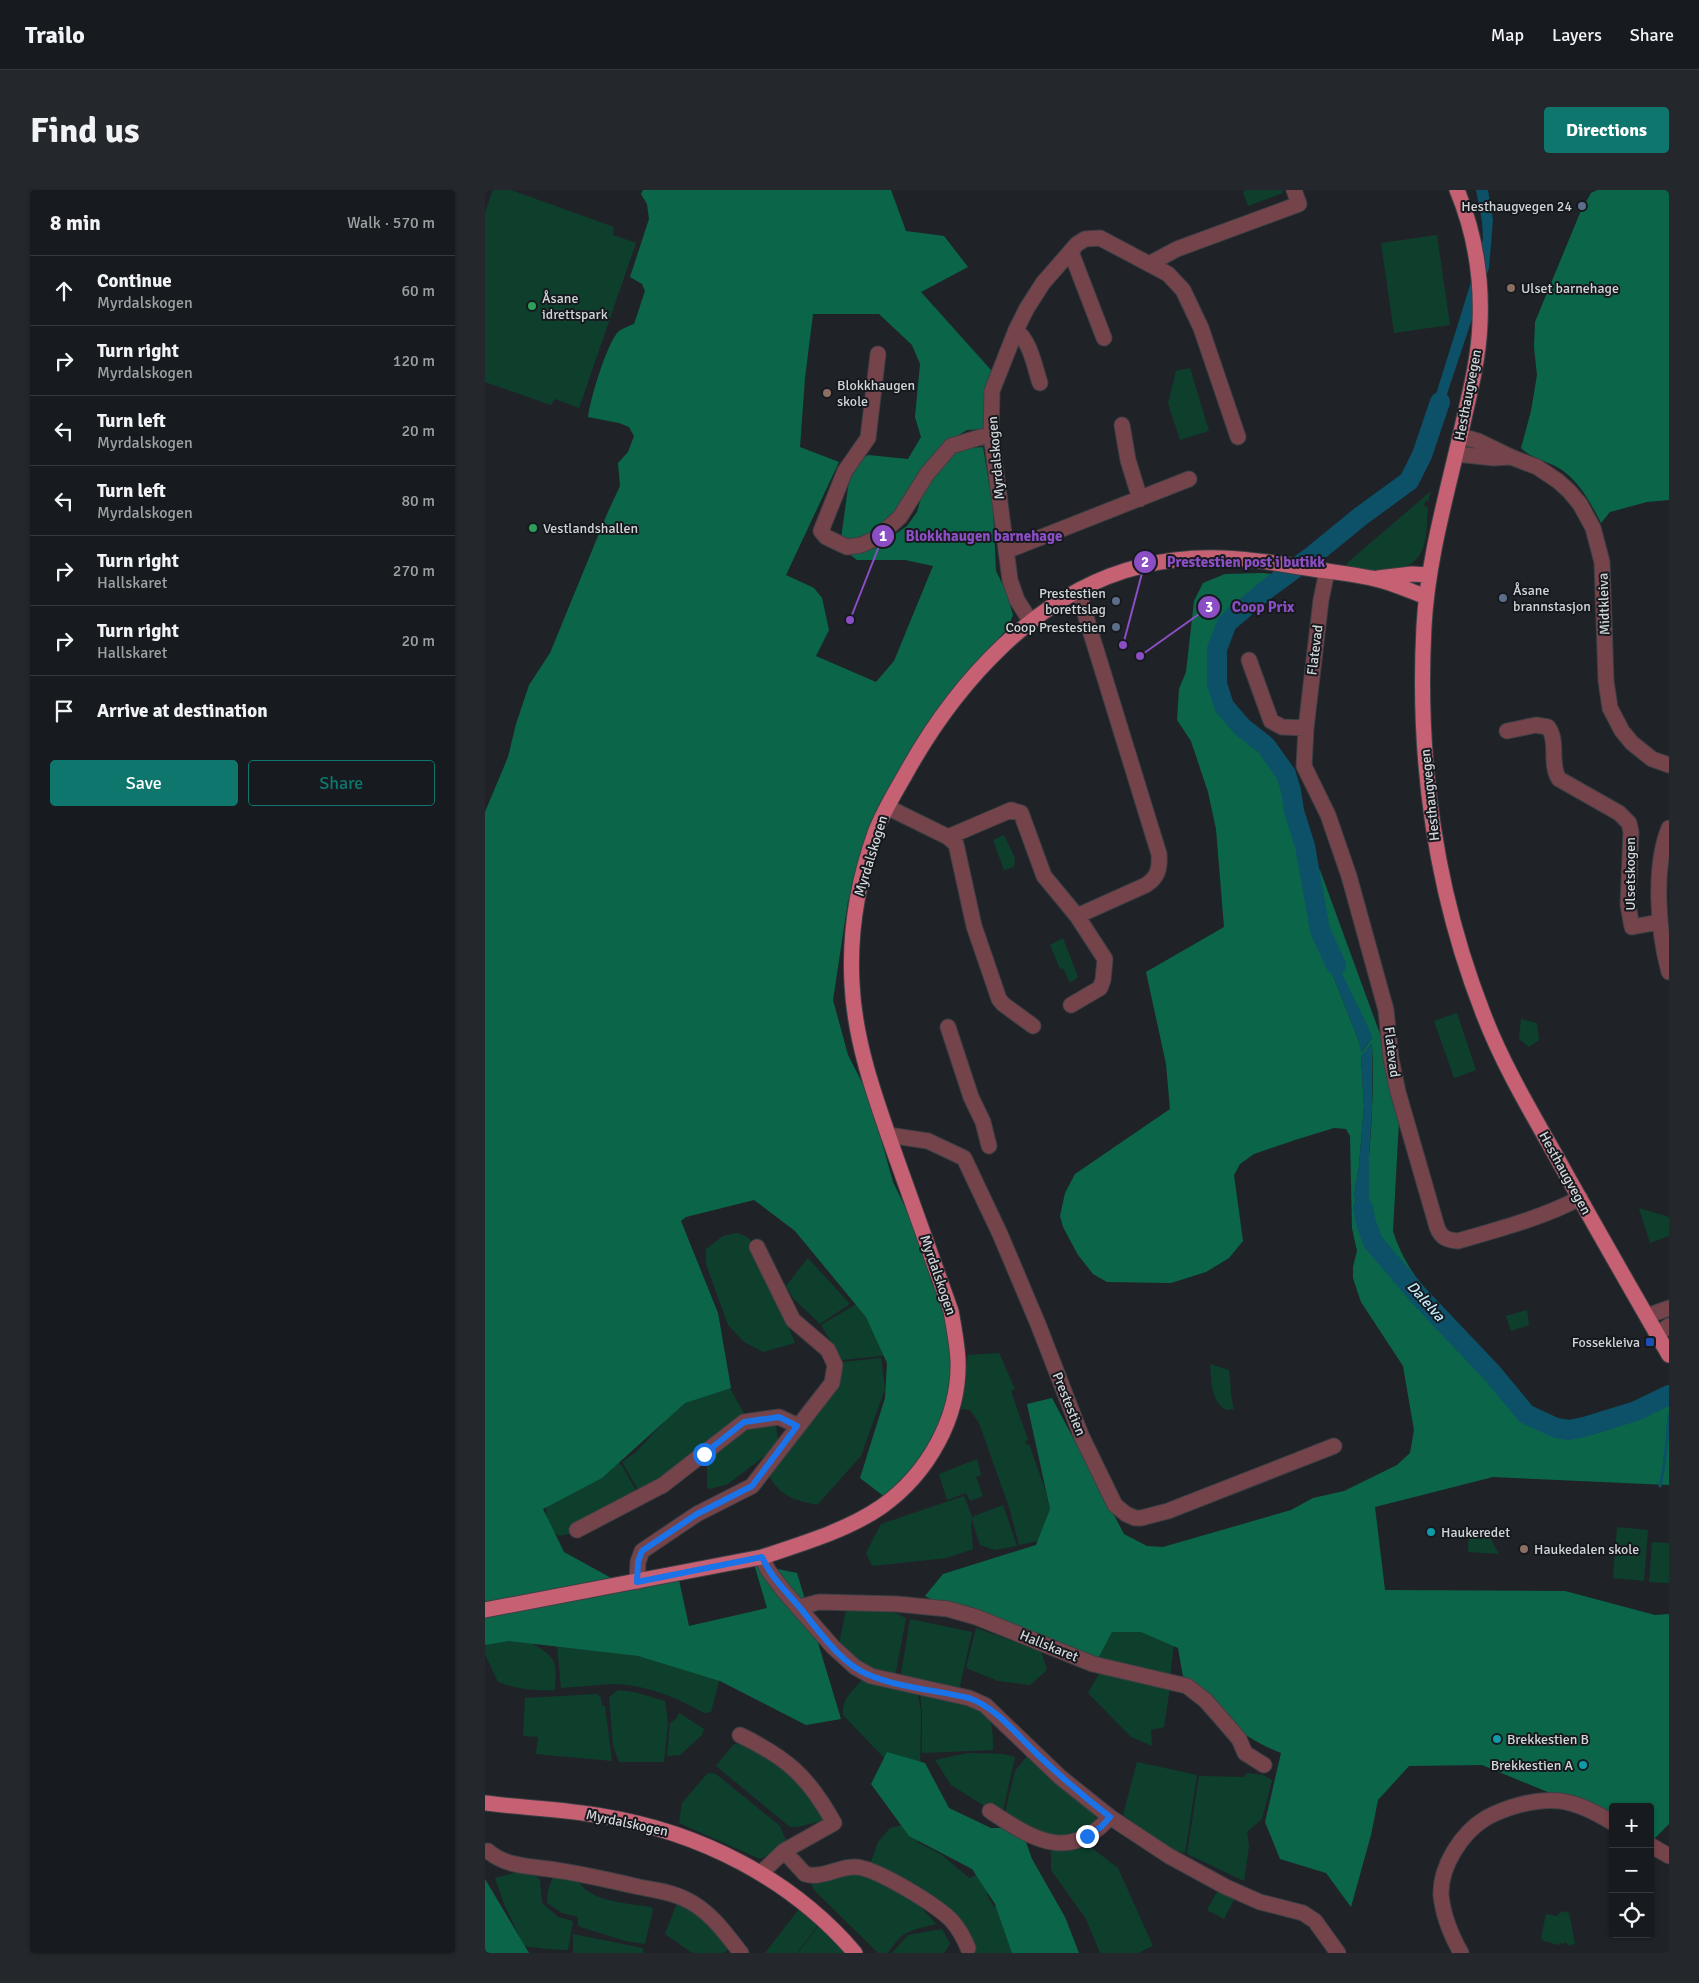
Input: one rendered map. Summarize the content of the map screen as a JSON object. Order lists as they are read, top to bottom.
{
  "streets": {
    "main road": ["Hesthaugvegen", "Myrdalskogen"],
    "street": [
      "Midtkleiva",
      "Flatevad",
      "Ulsetskogen",
      "Prestestien",
      "Hallskaret"
    ]
  },
  "crossings": [
    ["Hesthaugvegen", "Midtkleiva"],
    ["Hesthaugvegen", "Flatevad"],
    ["Myrdalskogen", "Flatevad"],
    ["Myrdalskogen", "Prestestien"]
  ],
  "water": ["Dalelva"],
  "places": {
    "other": [
      "Hesthaugvegen 24",
      "Ulset barnehage",
      "Åsane idrettspark",
      "Blokkhaugen skole",
      "Vestlandshallen",
      "Åsane brannstasjon",
      "Prestestien borettslag",
      "Blokkhaugen barnehage",
      "Coop Prestestien",
      "Prestestien post i butikk",
      "Coop Prix",
      "Haukeredet",
      "Haukedalen skole",
      "Brekkestien B",
      "Brekkestien A"
    ],
    "transit": ["Fossekleiva"]
  },
  "page": {
    "header": "Trailo",
    "nav": ["Map", "Layers", "Share"],
    "buttons": [
      "Directions",
      ["Save", "Share"]
    ],
    "title": "Find us",
    "heading": ["8 min", "Walk · 570 m"],
    "list": [
      ["Continue", "Myrdalskogen", "60 m"],
      ["Turn right", "Myrdalskogen", "120 m"],
      ["Turn left", "Myrdalskogen", "20 m"],
      ["Turn left", "Myrdalskogen", "80 m"],
      ["Turn right", "Hallskaret", "270 m"],
      ["Turn right", "Hallskaret", "20 m"],
      "Arrive at destination"
    ],
    "map_buttons": ["+", "−"]
  }
}
